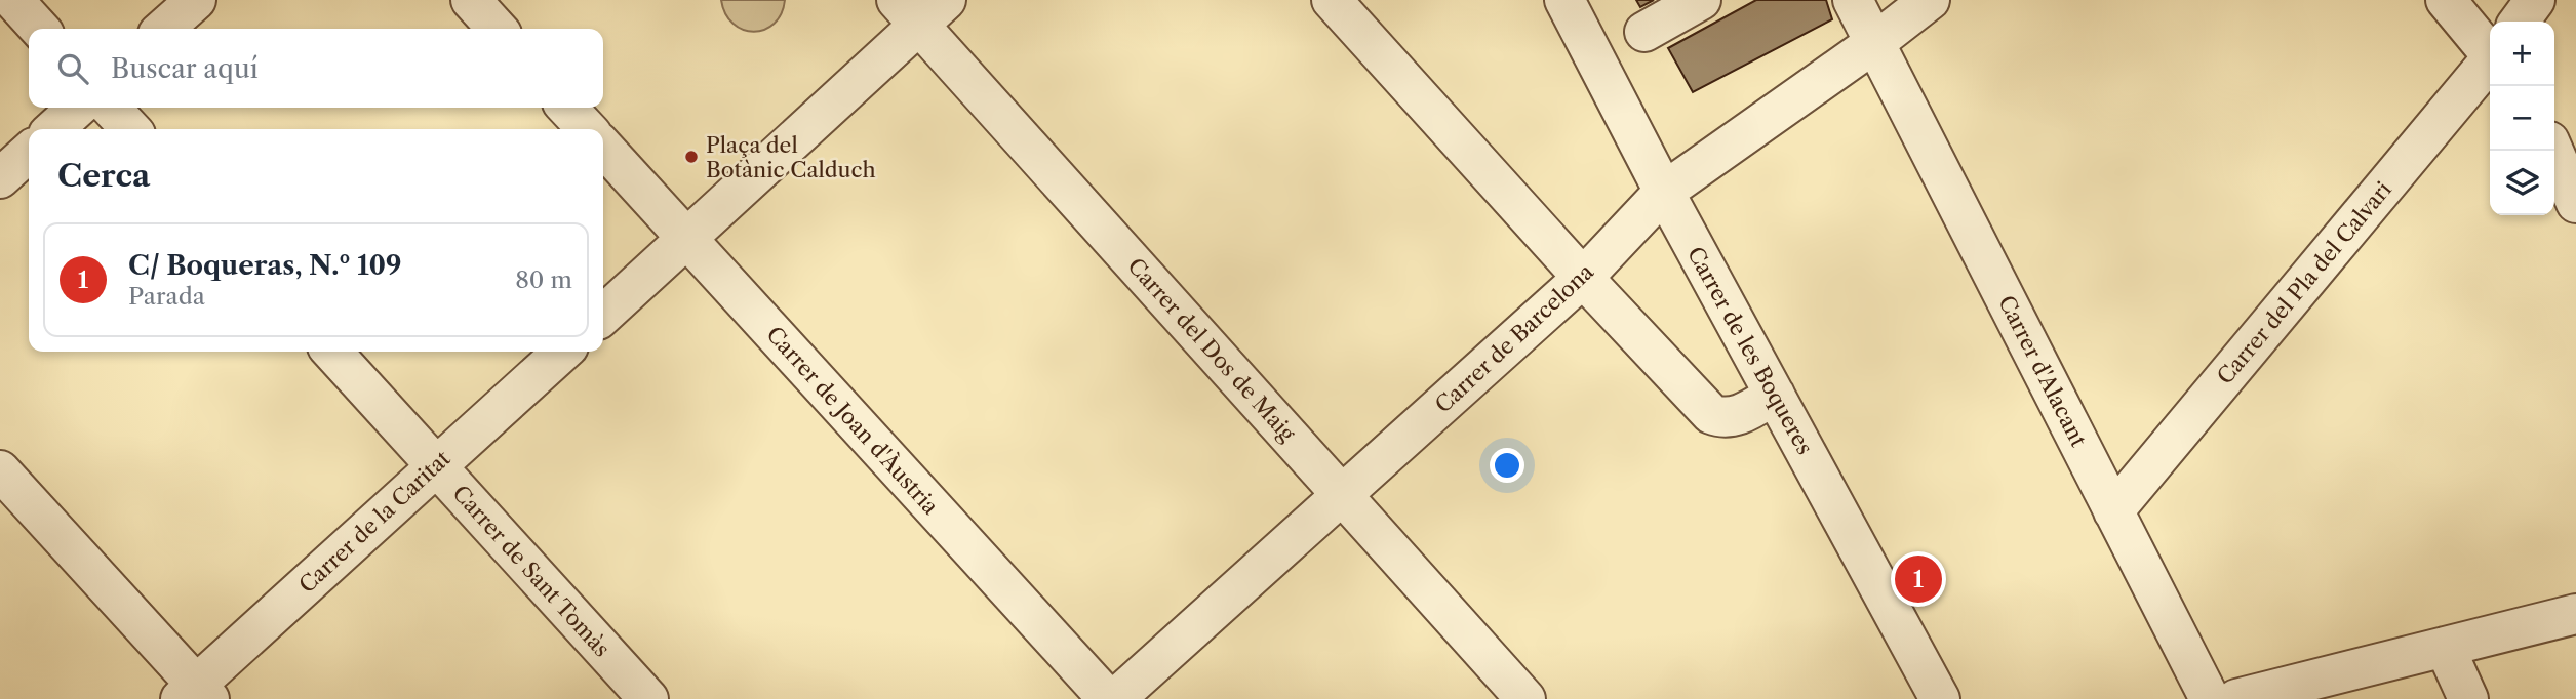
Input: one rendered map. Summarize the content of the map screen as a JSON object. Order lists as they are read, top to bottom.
{
  "streets": {
    "street": [
      "Carrer del Pla del Calvari",
      "Carrer de Barcelona",
      "Carrer del Dos de Maig",
      "Carrer de les Boqueres",
      "Carrer d'Alacant",
      "Carrer de Joan d'Àustria",
      "Carrer de la Caritat",
      "Carrer de Sant Tomàs"
    ]
  },
  "crossings": [
    ["Carrer del Pla del Calvari", "Carrer d'Alacant"],
    ["Carrer de Barcelona", "Carrer del Dos de Maig"],
    ["Carrer de Barcelona", "Carrer de les Boqueres"],
    ["Carrer de Barcelona", "Carrer d'Alacant"],
    ["Carrer de la Caritat", "Carrer de Sant Tomàs"]
  ],
  "places": ["Plaça del Botànic Calduch"],
  "page": {
    "map_buttons": ["+", "−"],
    "search": "Buscar aquí",
    "heading": "Cerca",
    "list": [
      {
        "mark": "1",
        "name": "C/ Boqueras, N.º 109",
        "note": "Parada",
        "value": "80 m"
      }
    ],
    "pins": "1"
  }
}
